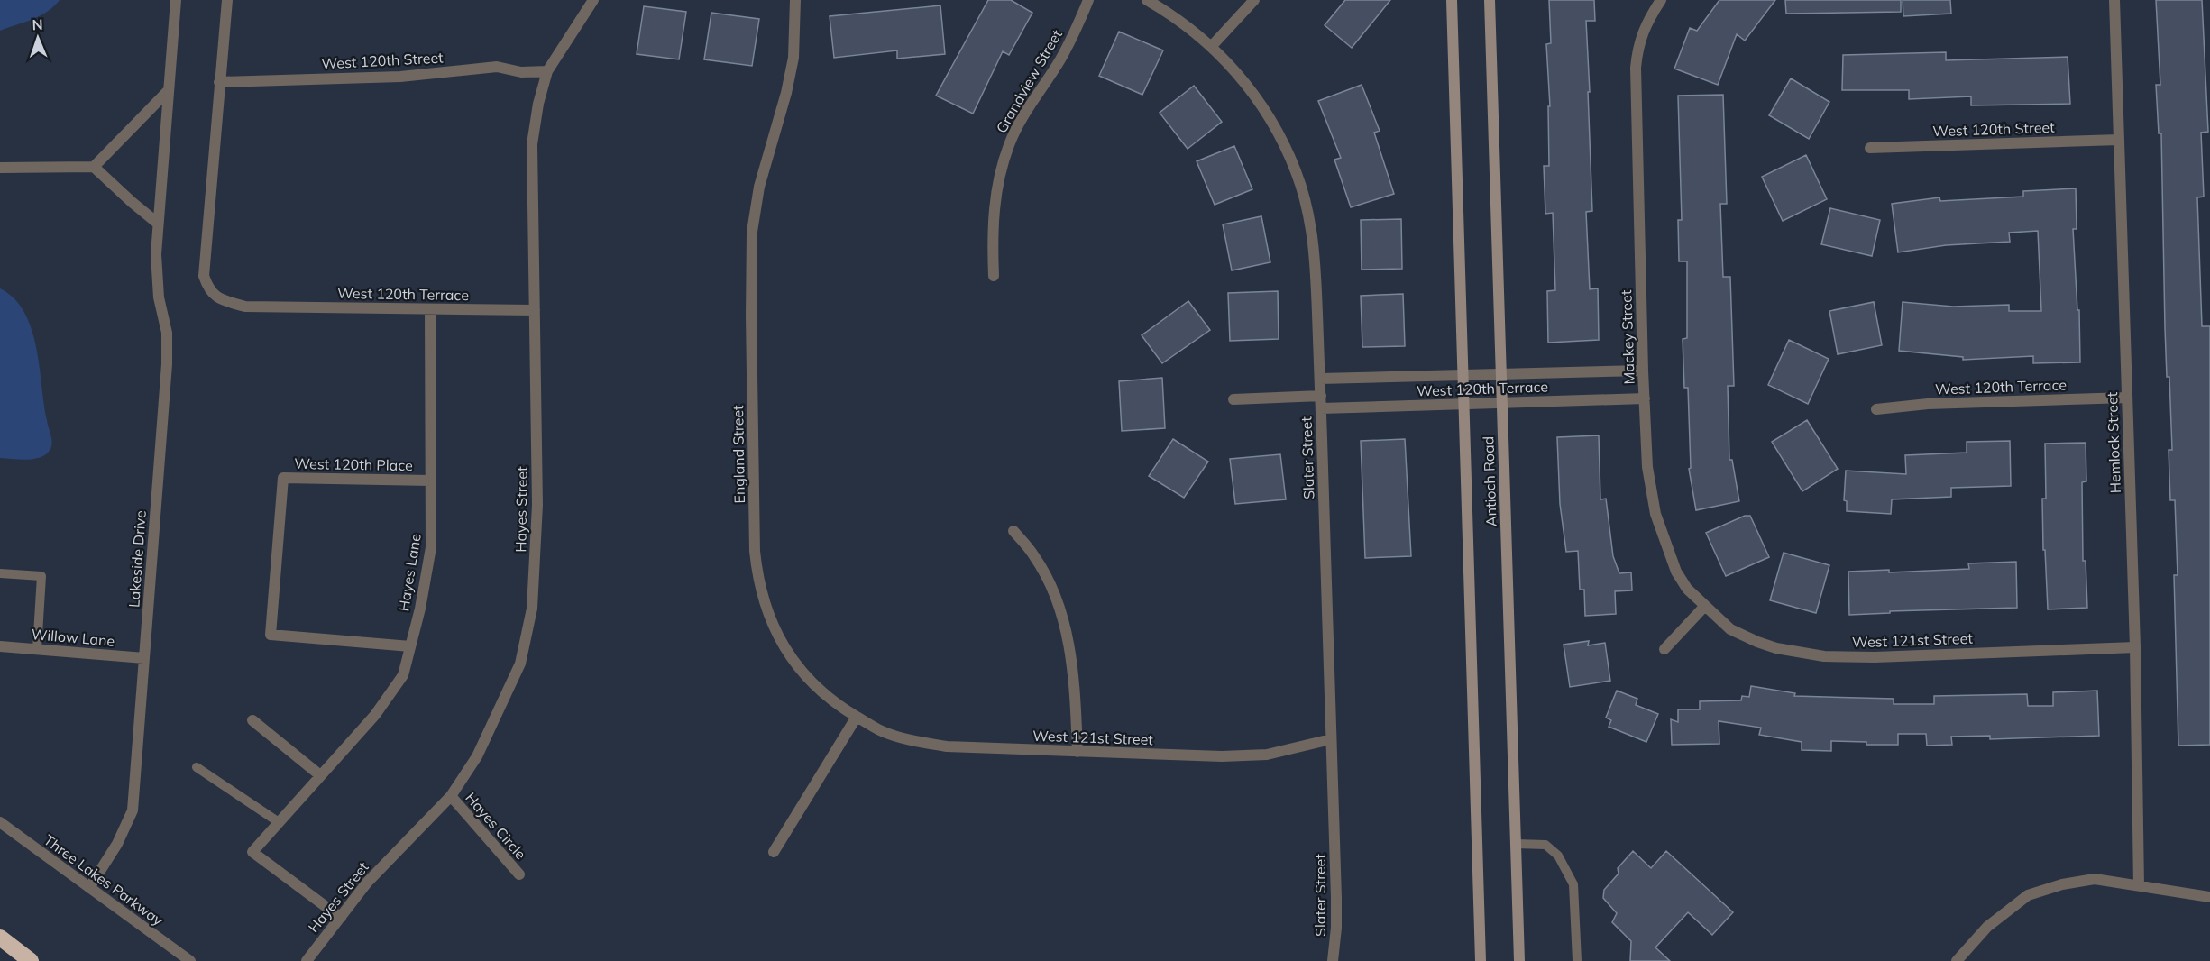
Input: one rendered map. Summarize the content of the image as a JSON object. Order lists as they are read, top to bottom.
{
  "streets": {
    "main road": ["Antioch Road"],
    "street": [
      "West 120th Street",
      "Grandview Street",
      "West 120th Terrace",
      "Mackey Street",
      "Hemlock Street",
      "England Street",
      "Slater Street",
      "West 120th Place",
      "Hayes Street",
      "Lakeside Drive",
      "Hayes Lane",
      "Willow Lane",
      "West 121st Street",
      "Hayes Circle",
      "Three Lakes Parkway"
    ]
  },
  "crossings": [
    ["West 120th Street", "West 120th Terrace"],
    ["West 120th Street", "Hemlock Street"],
    ["West 120th Street", "Hayes Street"],
    ["West 120th Terrace", "Mackey Street"],
    ["West 120th Terrace", "Hemlock Street"],
    ["West 120th Terrace", "Slater Street"],
    ["West 120th Terrace", "Antioch Road"],
    ["West 120th Terrace", "Hayes Street"],
    ["West 120th Terrace", "Hayes Lane"],
    ["Mackey Street", "West 121st Street"],
    ["Hemlock Street", "West 121st Street"],
    ["England Street", "West 121st Street"],
    ["Slater Street", "West 121st Street"],
    ["West 120th Place", "Hayes Lane"],
    ["Hayes Street", "Hayes Lane"],
    ["Hayes Street", "Hayes Circle"],
    ["Lakeside Drive", "Willow Lane"],
    ["Lakeside Drive", "Three Lakes Parkway"]
  ],
  "north": "top"
}
